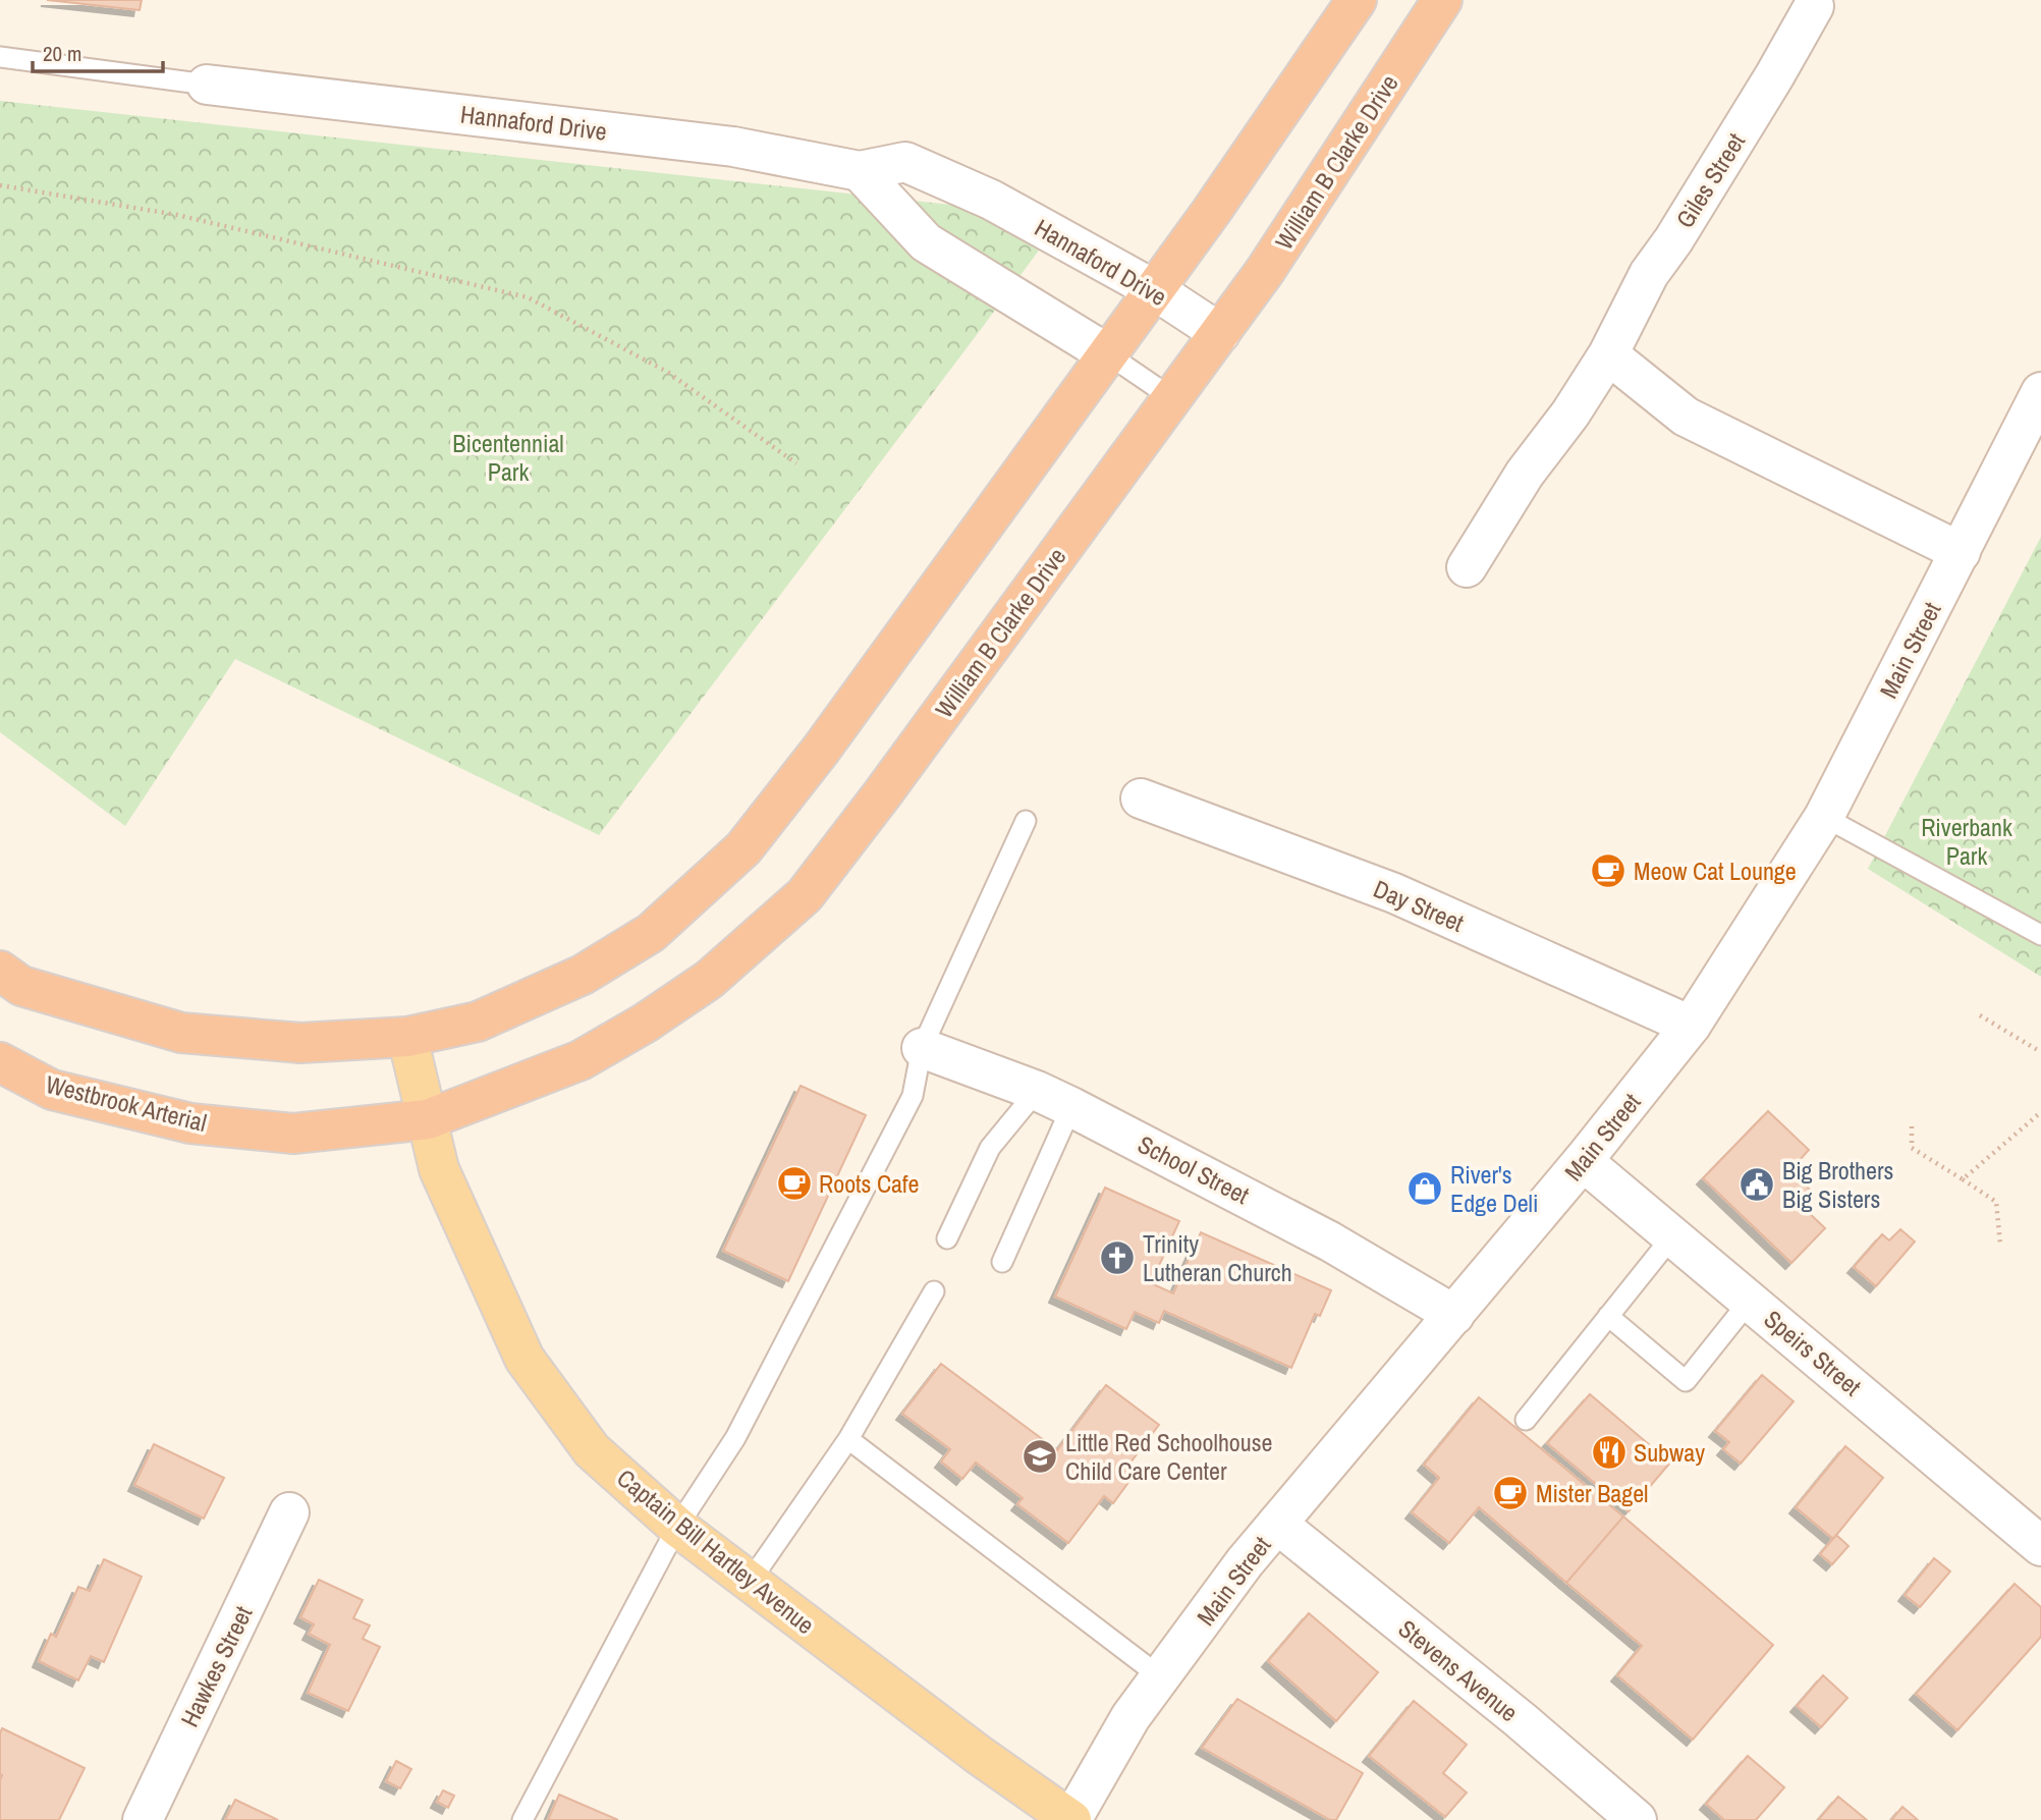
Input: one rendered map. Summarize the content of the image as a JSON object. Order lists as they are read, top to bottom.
{
  "streets": {
    "highway": ["William B Clarke Drive", "Westbrook Arterial"],
    "main road": ["Captain Bill Hartley Avenue"],
    "street": [
      "Hannaford Drive",
      "Giles Street",
      "Main Street",
      "Day Street",
      "School Street",
      "Speirs Street",
      "Hawkes Street",
      "Stevens Avenue"
    ]
  },
  "crossings": [
    ["Hannaford Drive", "William B Clarke Drive"],
    ["William B Clarke Drive", "Westbrook Arterial"],
    ["William B Clarke Drive", "Captain Bill Hartley Avenue"],
    ["Main Street", "Day Street"],
    ["Main Street", "School Street"],
    ["Main Street", "Speirs Street"],
    ["Main Street", "Captain Bill Hartley Avenue"],
    ["Main Street", "Stevens Avenue"],
    ["Westbrook Arterial", "Captain Bill Hartley Avenue"]
  ],
  "parks": ["Bicentennial Park", "Riverbank Park"],
  "places": {
    "cafe": ["Meow Cat Lounge", "Roots Cafe", "Mister Bagel"],
    "public building": ["Big Brothers Big Sisters"],
    "shop": ["River's Edge Deli"],
    "church": ["Trinity Lutheran Church"],
    "restaurant": ["Subway"],
    "school or university": ["Little Red Schoolhouse Child Care Center"]
  },
  "scale_bar": "20 m"
}
